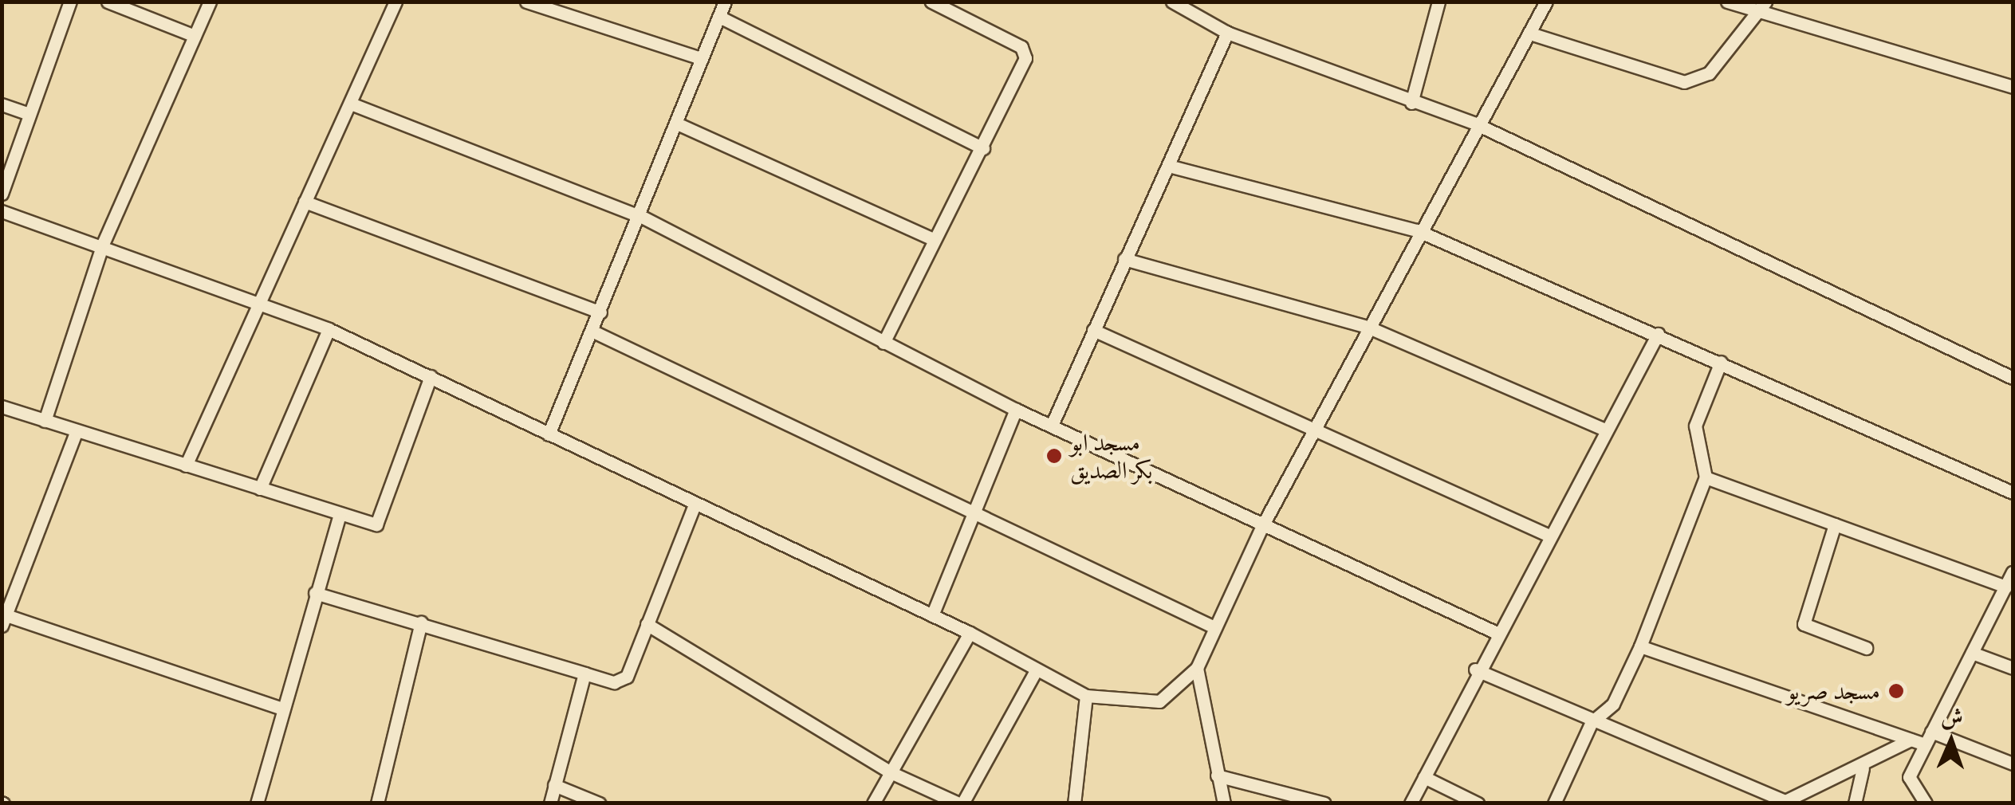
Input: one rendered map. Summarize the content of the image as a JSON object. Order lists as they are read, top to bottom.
{
  "places": ["مسجد ابو بكر الصديق", "مسجد صريو"],
  "north": "top"
}
